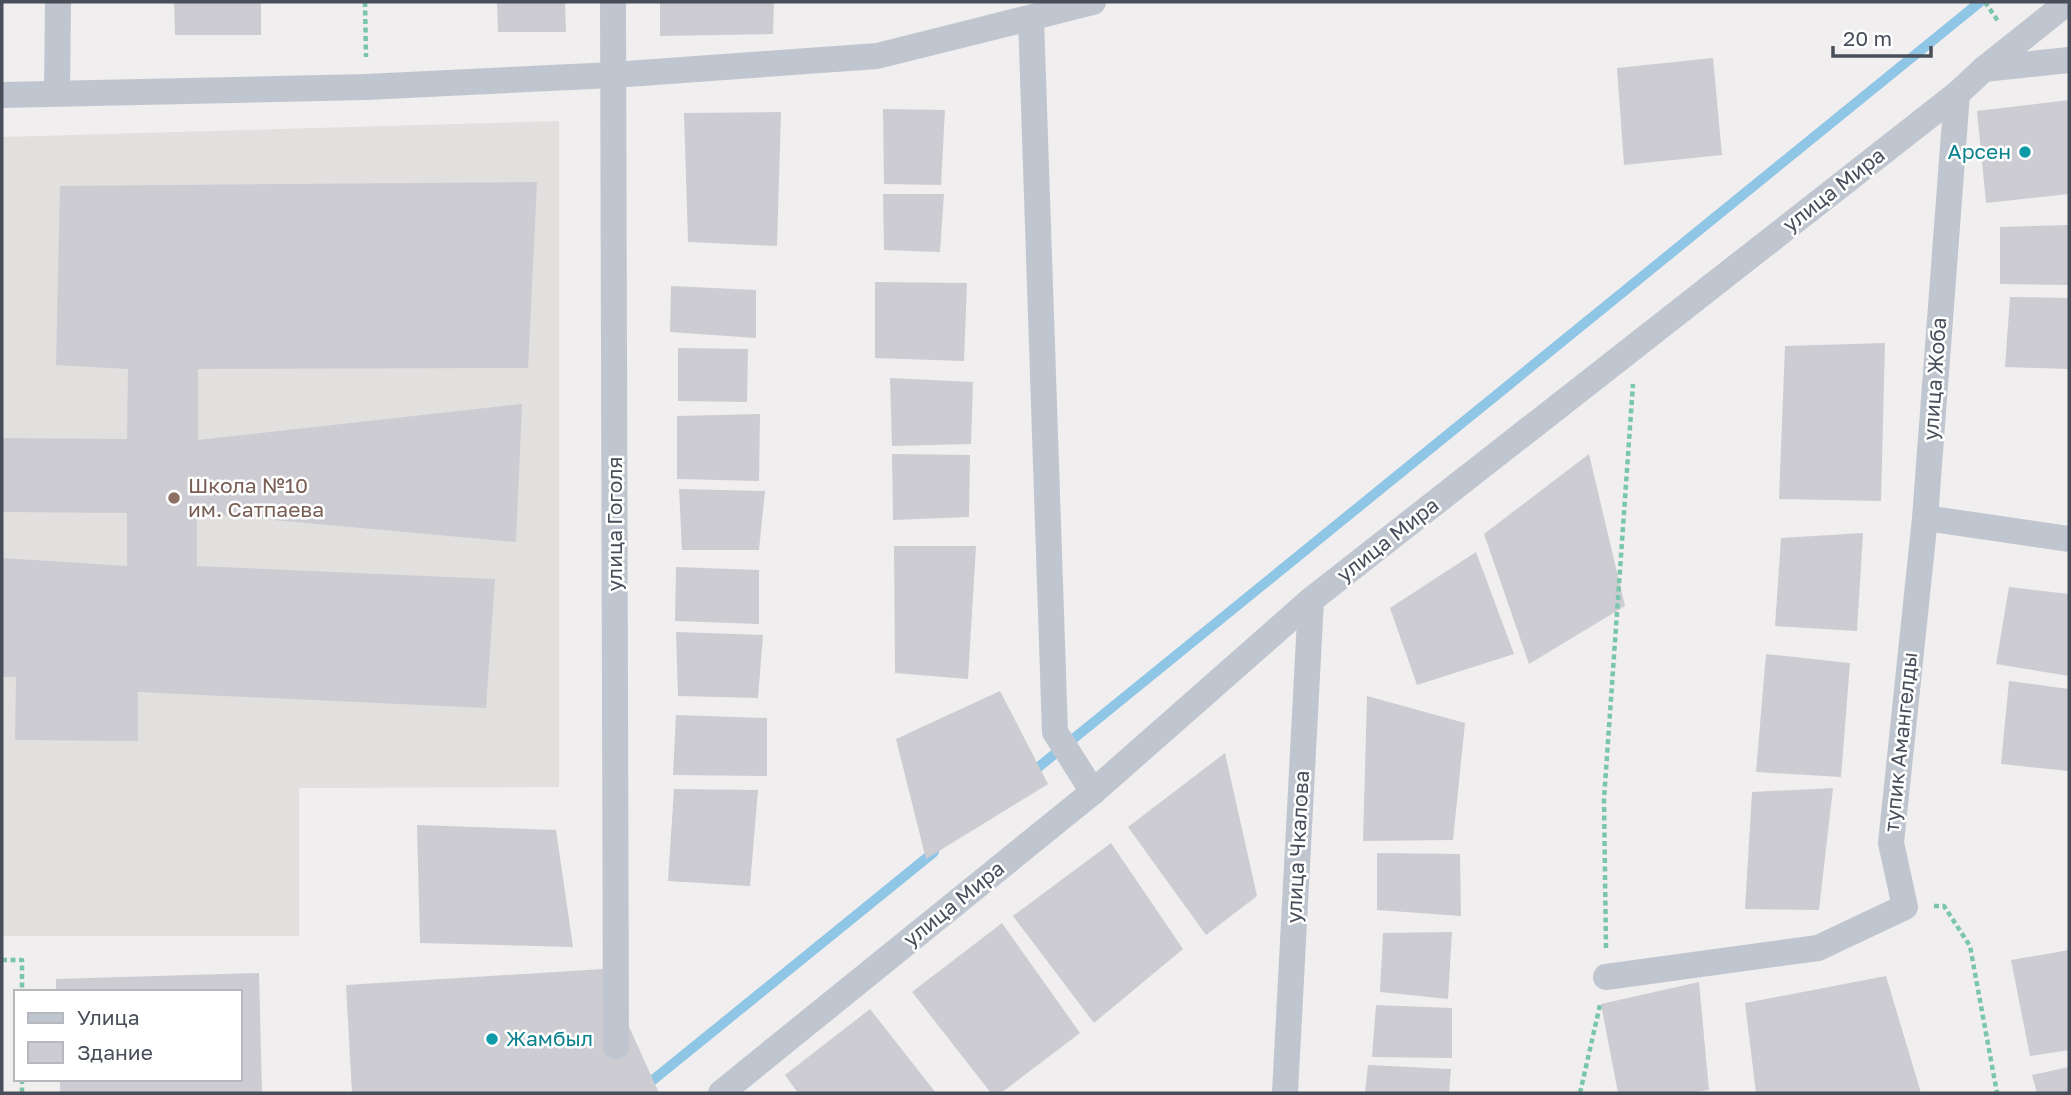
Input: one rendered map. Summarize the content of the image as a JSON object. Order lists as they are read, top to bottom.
{
  "streets": {
    "street": [
      "улица Мира",
      "улица Жоба",
      "улица Гоголя",
      "тупик Амангелды",
      "улица Чкалова"
    ]
  },
  "crossings": [
    ["улица Мира", "улица Жоба"],
    ["улица Мира", "улица Чкалова"],
    ["улица Жоба", "тупик Амангелды"]
  ],
  "places": ["Арсен", "Школа №10 им. Сатпаева", "Жамбыл"],
  "legend": ["Улица", "Здание"],
  "scale_bar": "20 m"
}
